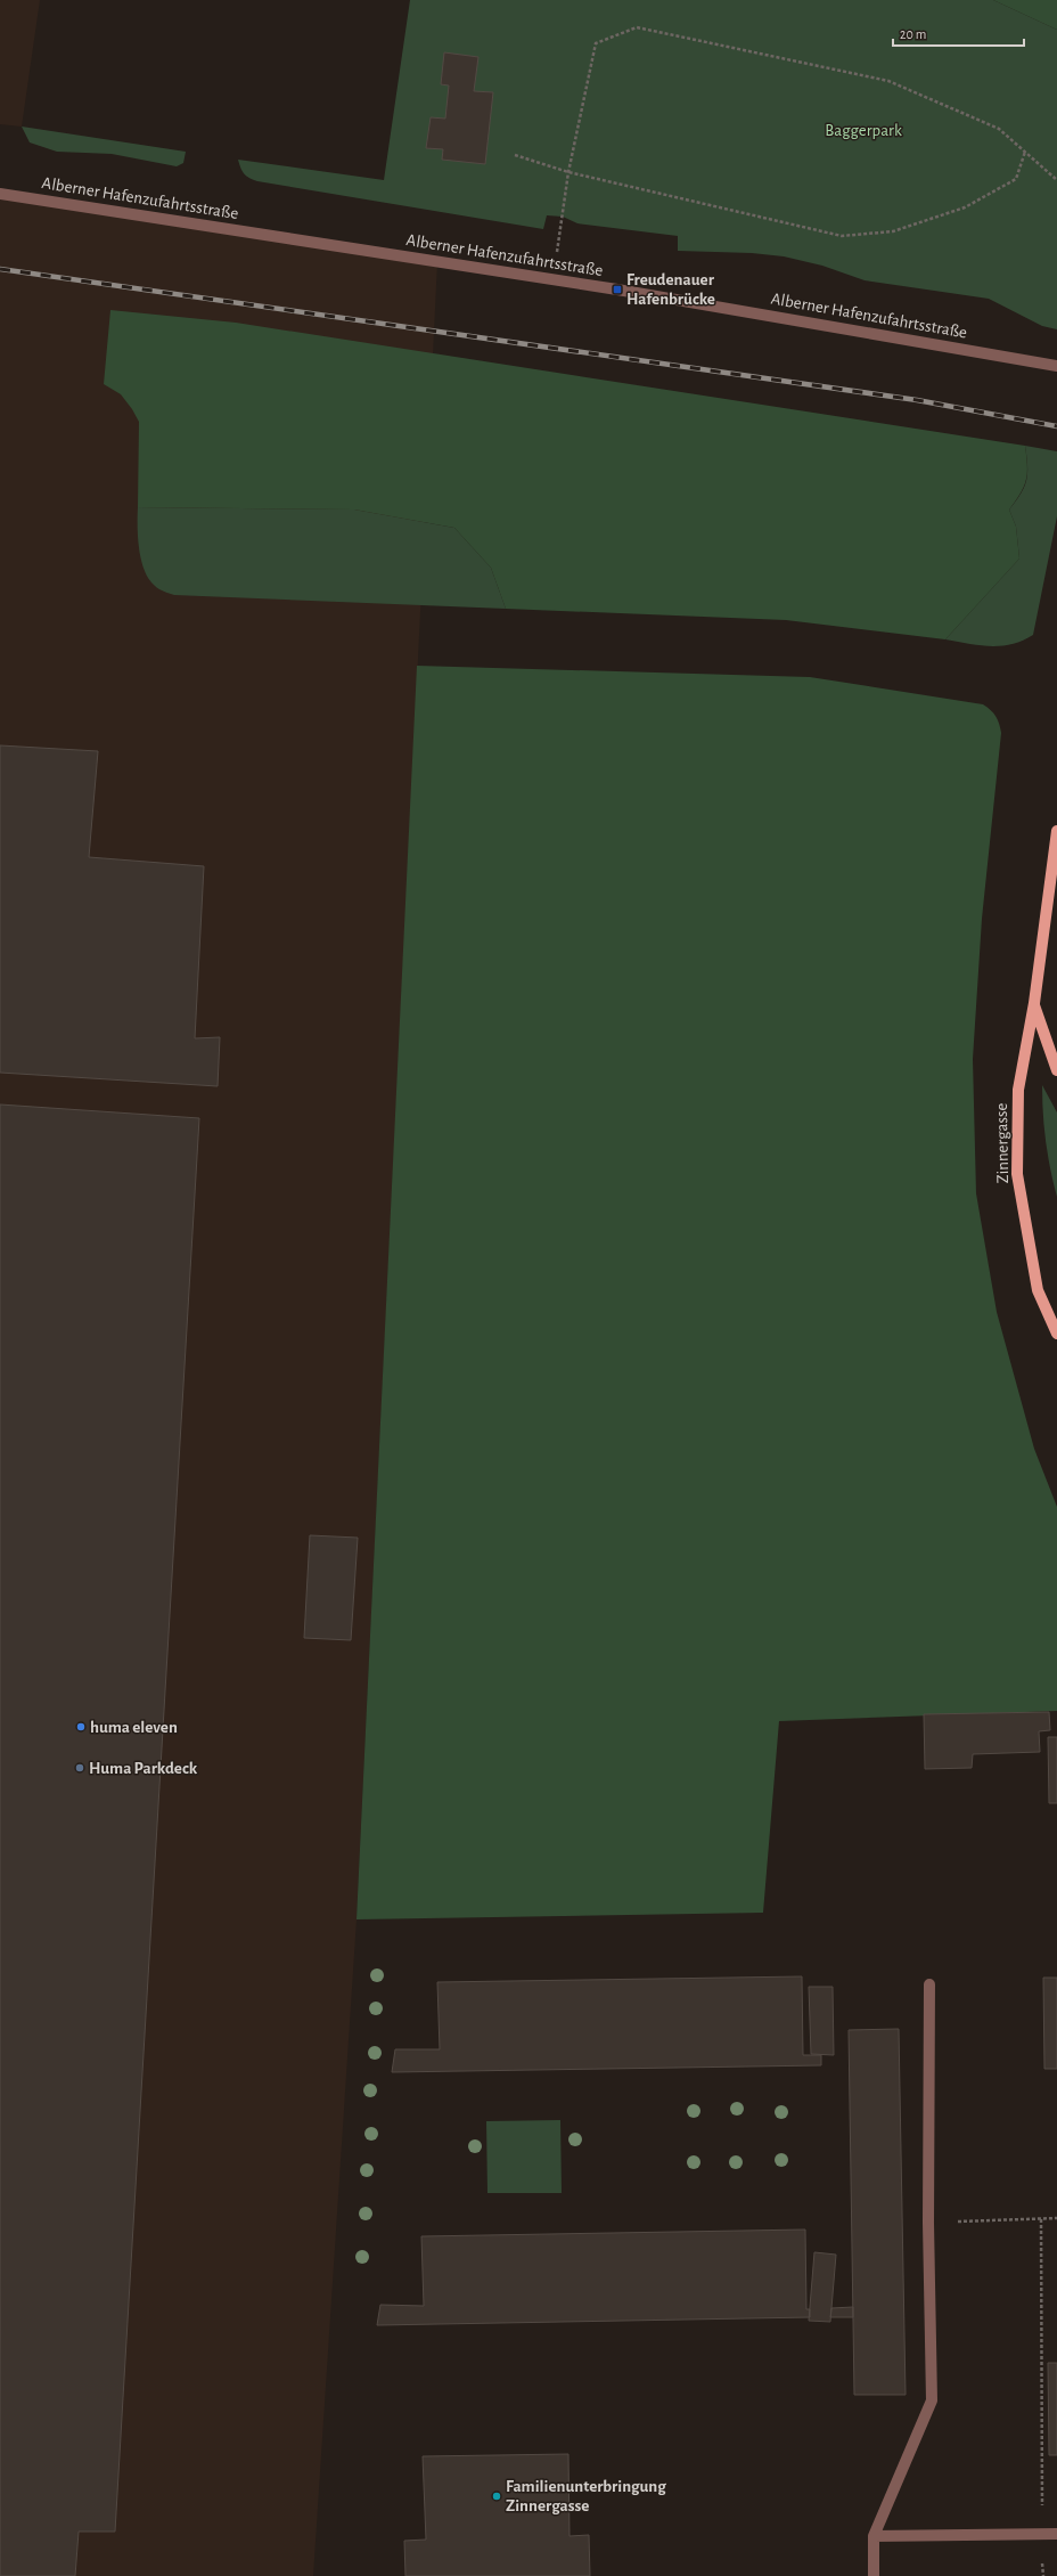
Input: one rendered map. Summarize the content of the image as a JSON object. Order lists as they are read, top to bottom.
{
  "streets": {
    "main road": ["Zinnergasse"],
    "street": ["Alberner Hafenzufahrtsstraße"]
  },
  "parks": ["Baggerpark"],
  "places": {
    "transit": ["Freudenauer Hafenbrücke"],
    "other": ["huma eleven", "Huma Parkdeck", "Familienunterbringung Zinnergasse"]
  },
  "scale_bar": "20 m"
}
